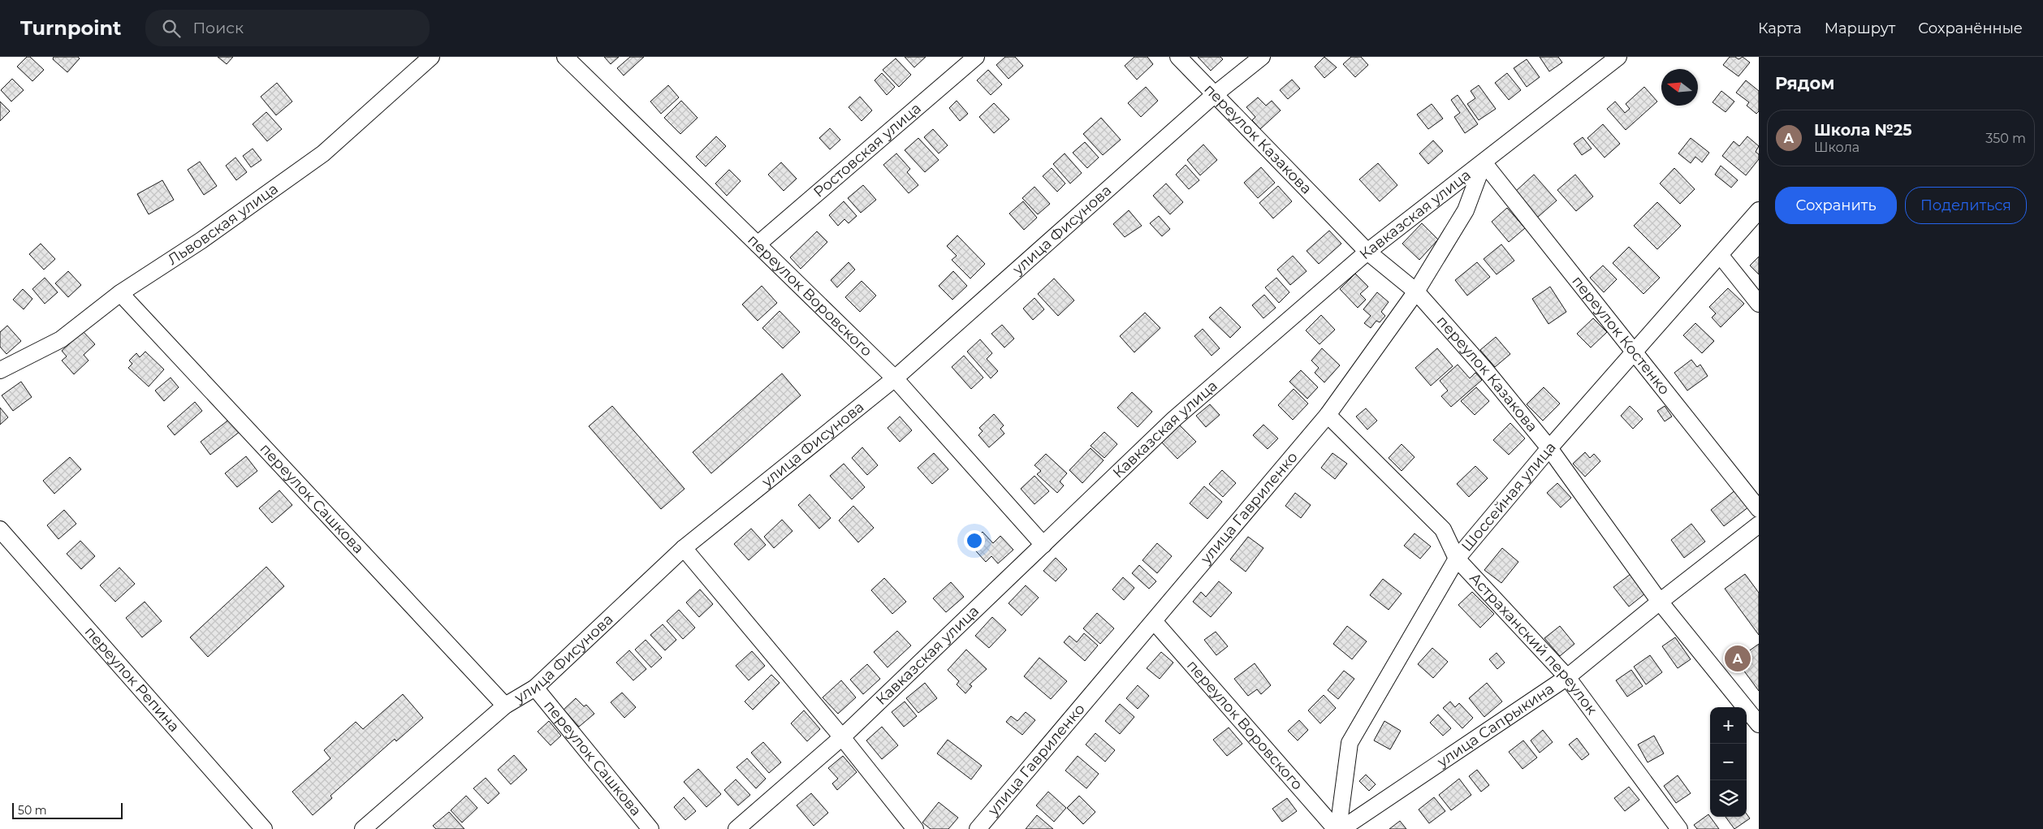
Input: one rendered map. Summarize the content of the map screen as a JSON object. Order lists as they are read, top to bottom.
{
  "streets": {
    "street": [
      "переулок Казакова",
      "Ростовская улица",
      "Кавказская улица",
      "Львовская улица",
      "улица Фисунова",
      "переулок Воровского",
      "переулок Костенко",
      "Шоссейная улица",
      "переулок Сашкова",
      "улица Гавриленко",
      "Астраханский переулок",
      "переулок Репина",
      "улица Сапрыкина"
    ]
  },
  "crossings": [
    ["переулок Казакова", "Кавказская улица"],
    ["переулок Казакова", "улица Фисунова"],
    ["переулок Казакова", "Шоссейная улица"],
    ["переулок Казакова", "улица Гавриленко"],
    ["переулок Казакова", "улица Сапрыкина"],
    ["Ростовская улица", "переулок Воровского"],
    ["Кавказская улица", "переулок Воровского"],
    ["Кавказская улица", "переулок Костенко"],
    ["Кавказская улица", "улица Гавриленко"],
    ["Львовская улица", "переулок Сашкова"],
    ["улица Фисунова", "переулок Воровского"],
    ["улица Фисунова", "переулок Сашкова"],
    ["переулок Воровского", "Шоссейная улица"],
    ["переулок Воровского", "улица Гавриленко"],
    ["переулок Воровского", "улица Сапрыкина"],
    ["переулок Костенко", "Шоссейная улица"],
    ["переулок Костенко", "улица Гавриленко"],
    ["Шоссейная улица", "Астраханский переулок"],
    ["Шоссейная улица", "улица Сапрыкина"],
    ["улица Гавриленко", "Астраханский переулок"],
    ["Астраханский переулок", "улица Сапрыкина"]
  ],
  "scale_bar": "50 m",
  "north": "left",
  "page": {
    "header": "Turnpoint",
    "search": "Поиск",
    "nav": ["Карта", "Маршрут", "Сохранённые"],
    "heading": "Рядом",
    "list": [
      {
        "mark": "A",
        "name": "Школа №25",
        "note": "Школа",
        "value": "350 m"
      }
    ],
    "buttons": ["Сохранить", "Поделиться"],
    "pins": "A",
    "map_buttons": ["+", "−"],
    "scale": "50 m"
  }
}
